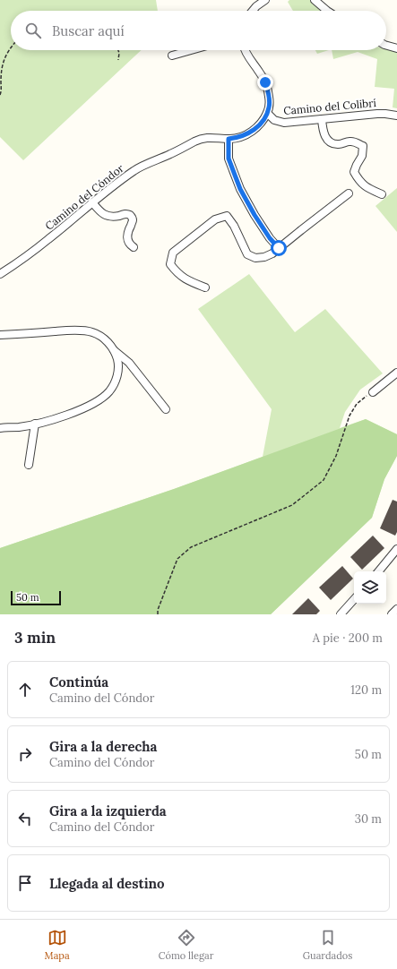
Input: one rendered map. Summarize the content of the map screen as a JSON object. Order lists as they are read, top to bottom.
{
  "streets": {
    "street": ["Camino del Colibrí", "Camino del Cóndor"]
  },
  "crossings": [
    ["Camino del Colibrí", "Camino del Cóndor"]
  ],
  "scale_bar": "50 m",
  "page": {
    "search": "Buscar aquí",
    "scale": "50 m",
    "heading": ["3 min", "A pie · 200 m"],
    "list": [
      ["Continúa", "Camino del Cóndor", "120 m"],
      ["Gira a la derecha", "Camino del Cóndor", "50 m"],
      ["Gira a la izquierda", "Camino del Cóndor", "30 m"],
      "Llegada al destino"
    ],
    "nav": ["Mapa", "Cómo llegar", "Guardados"]
  }
}
